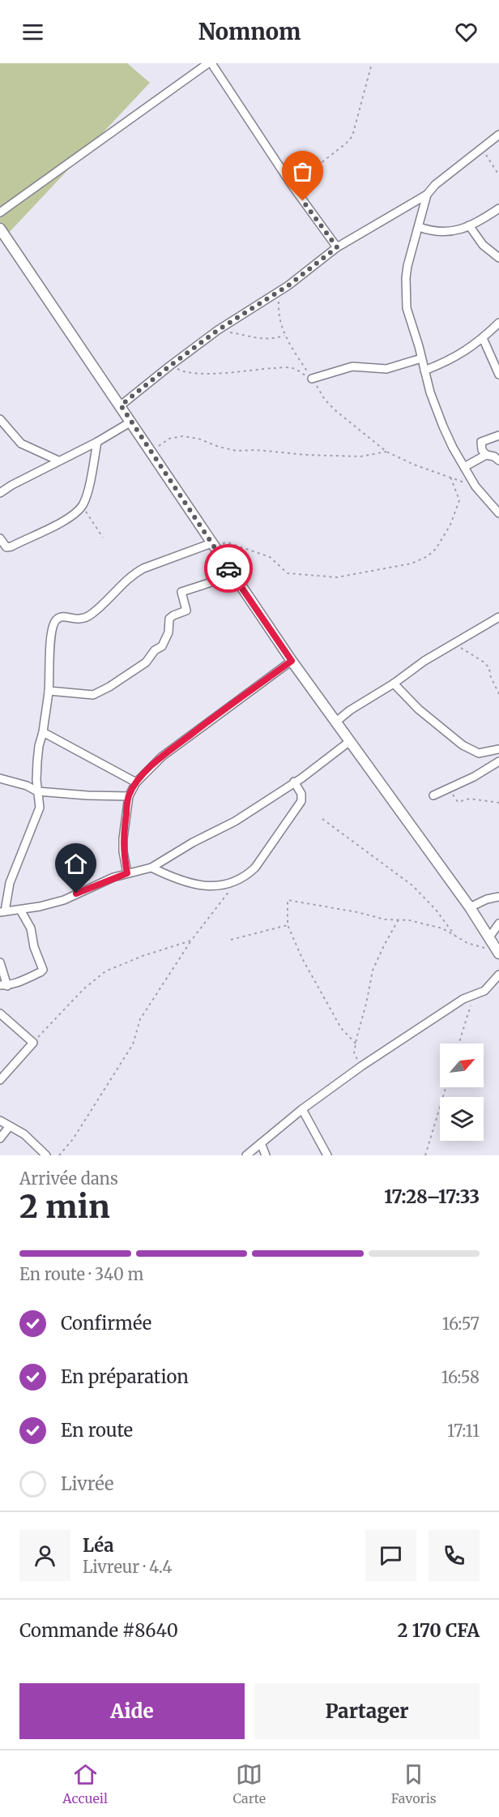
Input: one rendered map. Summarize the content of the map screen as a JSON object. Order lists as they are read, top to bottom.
{
  "north": "top right",
  "page": {
    "header": "Nomnom",
    "heading": ["2 min", "Arrivée dans", "17:28–17:33"],
    "panel": [
      "Léa",
      "Livreur · 4.4",
      "Commande #8640",
      "2 170 CFA"
    ],
    "bar": "En route · 340 m",
    "list": [
      ["Confirmée", "16:57"],
      ["En préparation", "16:58"],
      ["En route", "17:11"],
      "Livrée"
    ],
    "buttons": ["Aide", "Partager"],
    "tabs": ["Accueil", "Carte", "Favoris"]
  }
}
